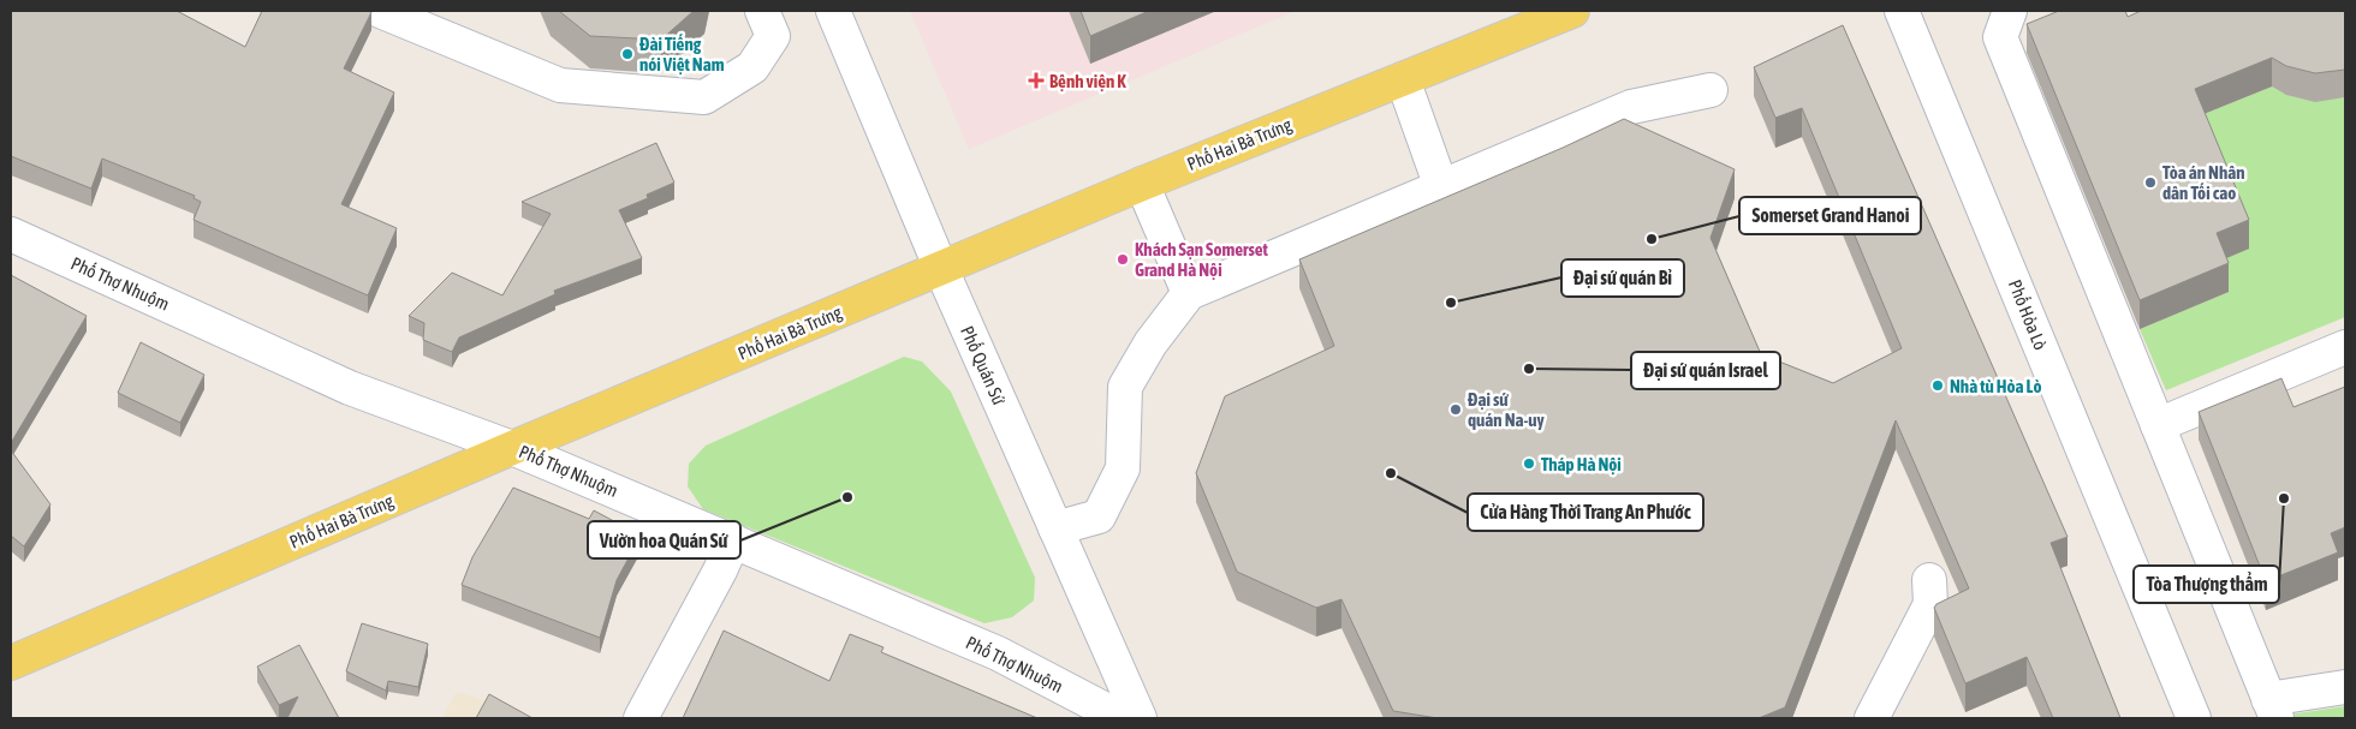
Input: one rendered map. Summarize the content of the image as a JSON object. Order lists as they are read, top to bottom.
{
  "streets": {
    "main road": ["Phố Hai Bà Trưng"],
    "street": ["Phố Thợ Nhuộm", "Phố Hỏa Lò", "Phố Quán Sứ"]
  },
  "crossings": [
    ["Phố Hai Bà Trưng", "Phố Thợ Nhuộm"],
    ["Phố Hai Bà Trưng", "Phố Quán Sứ"]
  ],
  "places": {
    "other": [
      "Đài Tiếng nói Việt Nam",
      "Tòa án Nhân dân Tối cao",
      "Somerset Grand Hanoi",
      "Khách Sạn Somerset Grand Hà Nội",
      "Đại sứ quán Bỉ",
      "Đại sứ quán Israel",
      "Nhà tù Hỏa Lò",
      "Đại sứ quán Na-uy",
      "Tháp Hà Nội",
      "Cửa Hàng Thời Trang An Phước",
      "Vườn hoa Quán Sứ",
      "Tòa Thượng thẩm"
    ],
    "health": ["Bệnh viện K"]
  }
}
